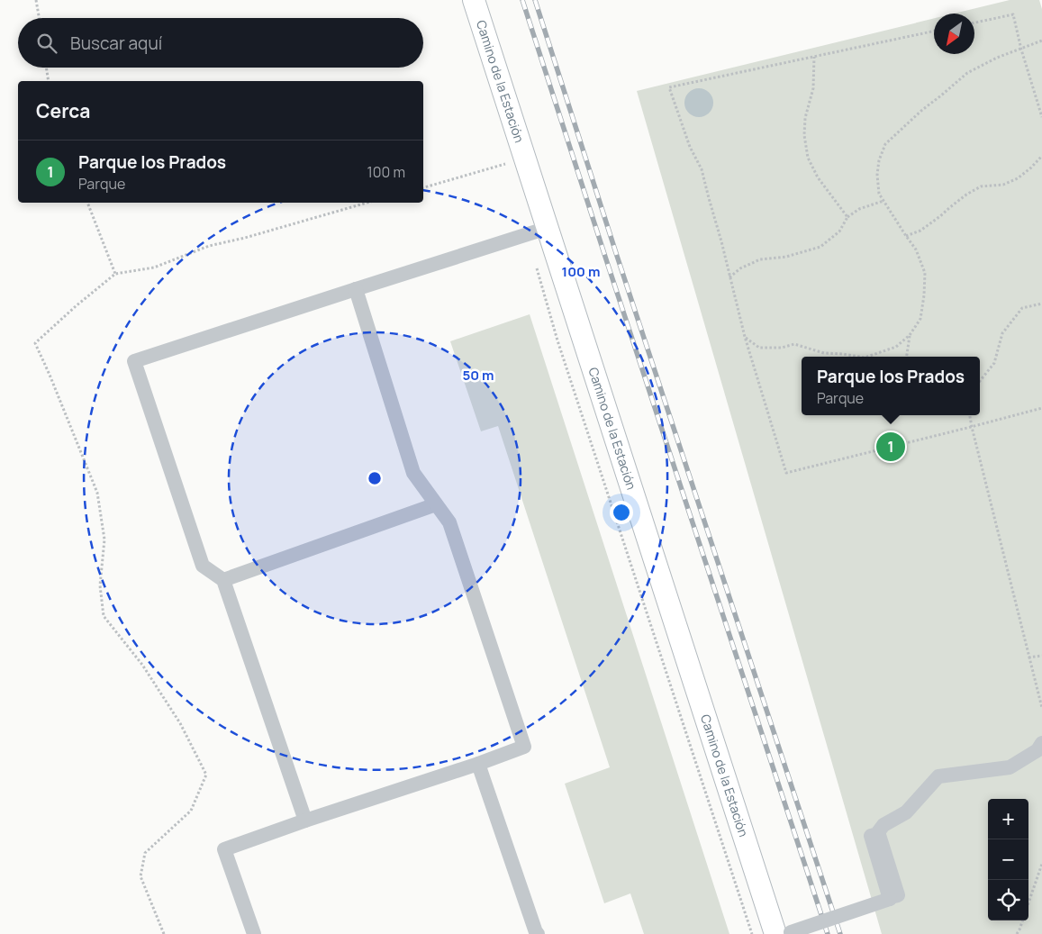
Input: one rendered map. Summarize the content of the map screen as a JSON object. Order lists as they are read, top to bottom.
{
  "streets": {
    "street": ["Camino de la Estación"]
  },
  "north": "bottom left",
  "page": {
    "search": "Buscar aquí",
    "heading": "Cerca",
    "list": [
      {
        "mark": "1",
        "name": "Parque los Prados",
        "note": "Parque",
        "value": "100 m"
      }
    ],
    "popup": ["Parque los Prados", "Parque"],
    "pins": "1",
    "map_buttons": ["+", "−"]
  },
  "rings": ["100 m", "50 m"]
}
